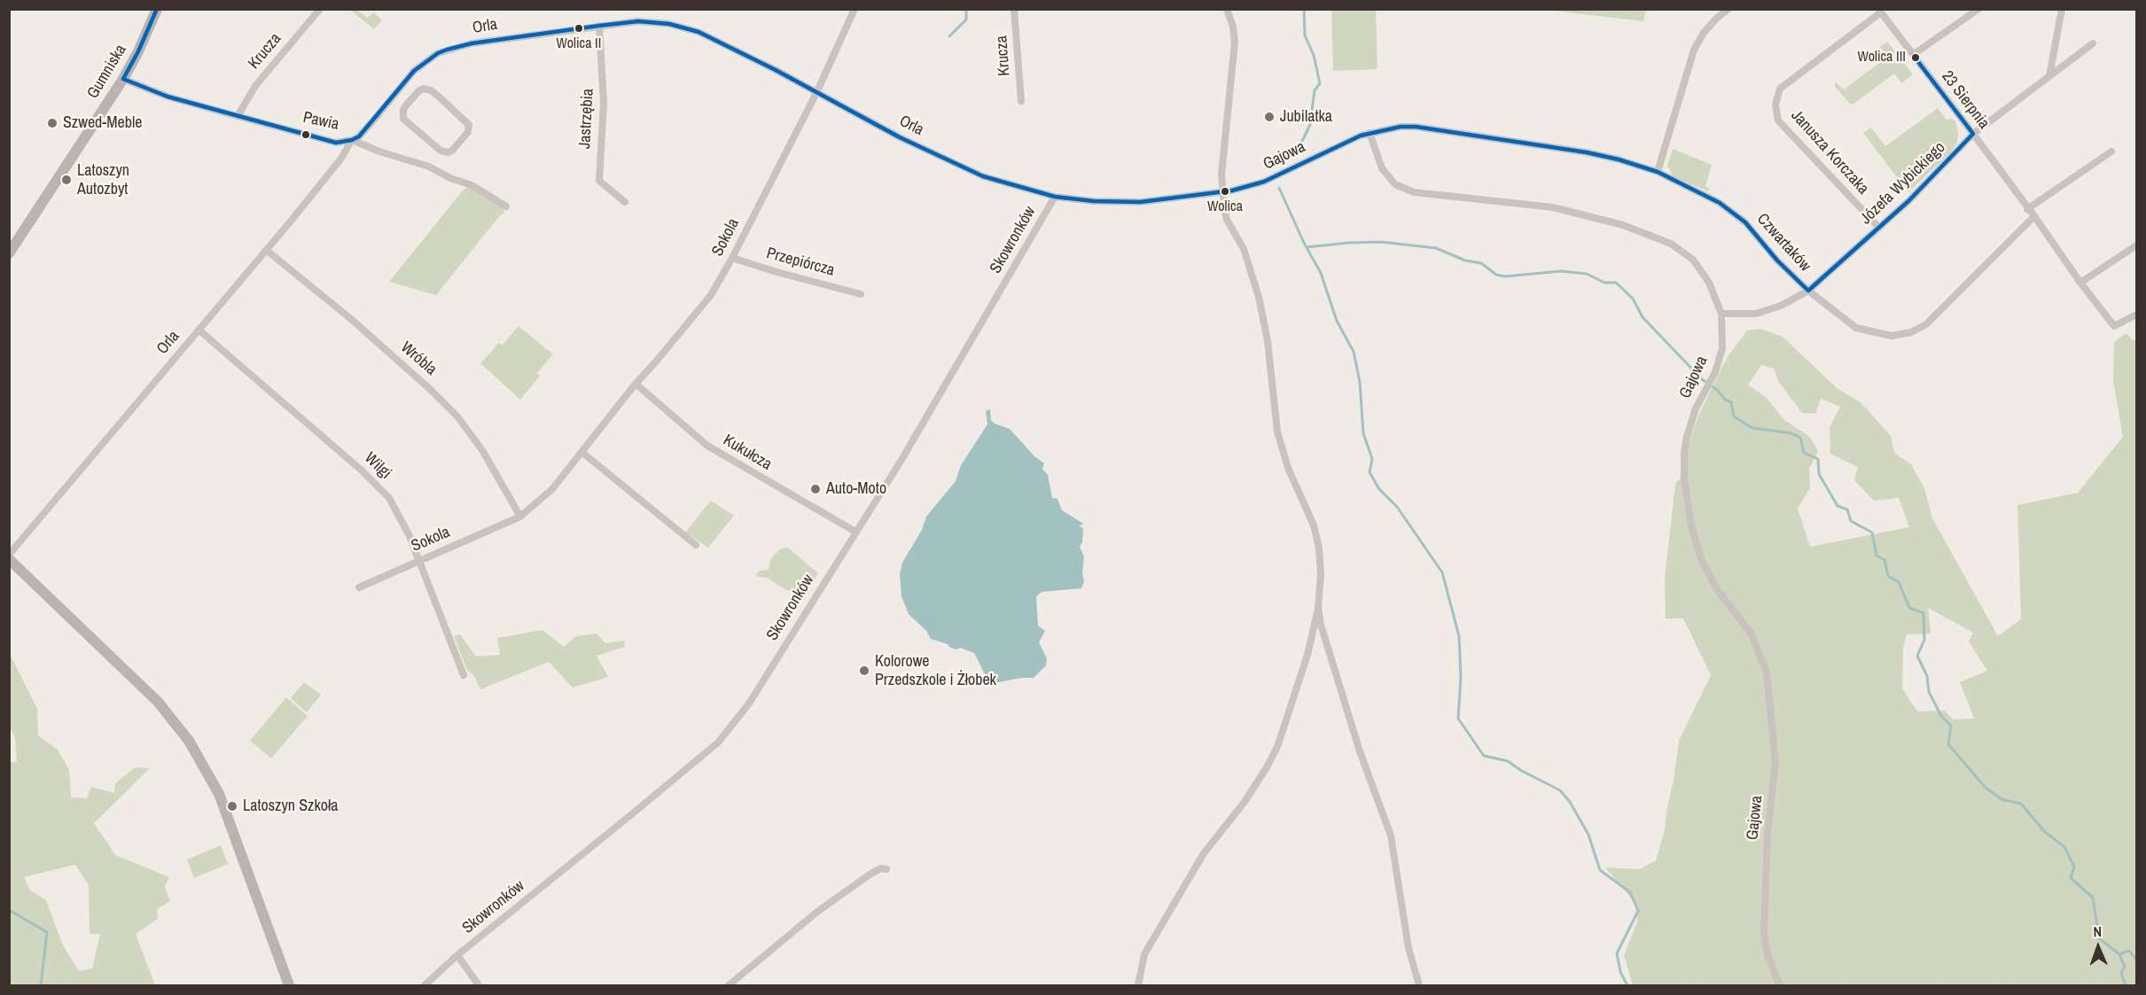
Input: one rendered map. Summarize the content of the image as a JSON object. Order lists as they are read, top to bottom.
{
  "streets": {
    "street": [
      "Orla",
      "Krucza",
      "Gumniska",
      "23 Sierpnia",
      "Jastrzębia",
      "Pawia",
      "Janusza Korczaka",
      "Gajowa",
      "Józefa Wybickiego",
      "Sokola",
      "Skowronków",
      "Czwartaków",
      "Przepiórcza",
      "Wróbla",
      "Kukułcza",
      "Wilgi"
    ]
  },
  "crossings": [
    ["Orla", "Jastrzębia"],
    ["Orla", "Pawia"],
    ["Orla", "Gajowa"],
    ["Orla", "Sokola"],
    ["Orla", "Skowronków"],
    ["Orla", "Wróbla"],
    ["Orla", "Wilgi"],
    ["Krucza", "Pawia"],
    ["Gumniska", "Pawia"],
    ["23 Sierpnia", "Janusza Korczaka"],
    ["23 Sierpnia", "Józefa Wybickiego"],
    ["23 Sierpnia", "Czwartaków"],
    ["Janusza Korczaka", "Józefa Wybickiego"],
    ["Gajowa", "Józefa Wybickiego"],
    ["Gajowa", "Czwartaków"],
    ["Józefa Wybickiego", "Czwartaków"],
    ["Sokola", "Przepiórcza"],
    ["Sokola", "Wróbla"],
    ["Sokola", "Kukułcza"],
    ["Sokola", "Wilgi"],
    ["Skowronków", "Kukułcza"]
  ],
  "places": [
    "Wolica II",
    "Wolica III",
    "Jubilatka",
    "Szwed-Meble",
    "Latoszyn Autozbyt",
    "Wolica",
    "Auto-Moto",
    "Kolorowe Przedszkole i Żłobek",
    "Latoszyn Szkoła"
  ],
  "north": "top"
}
